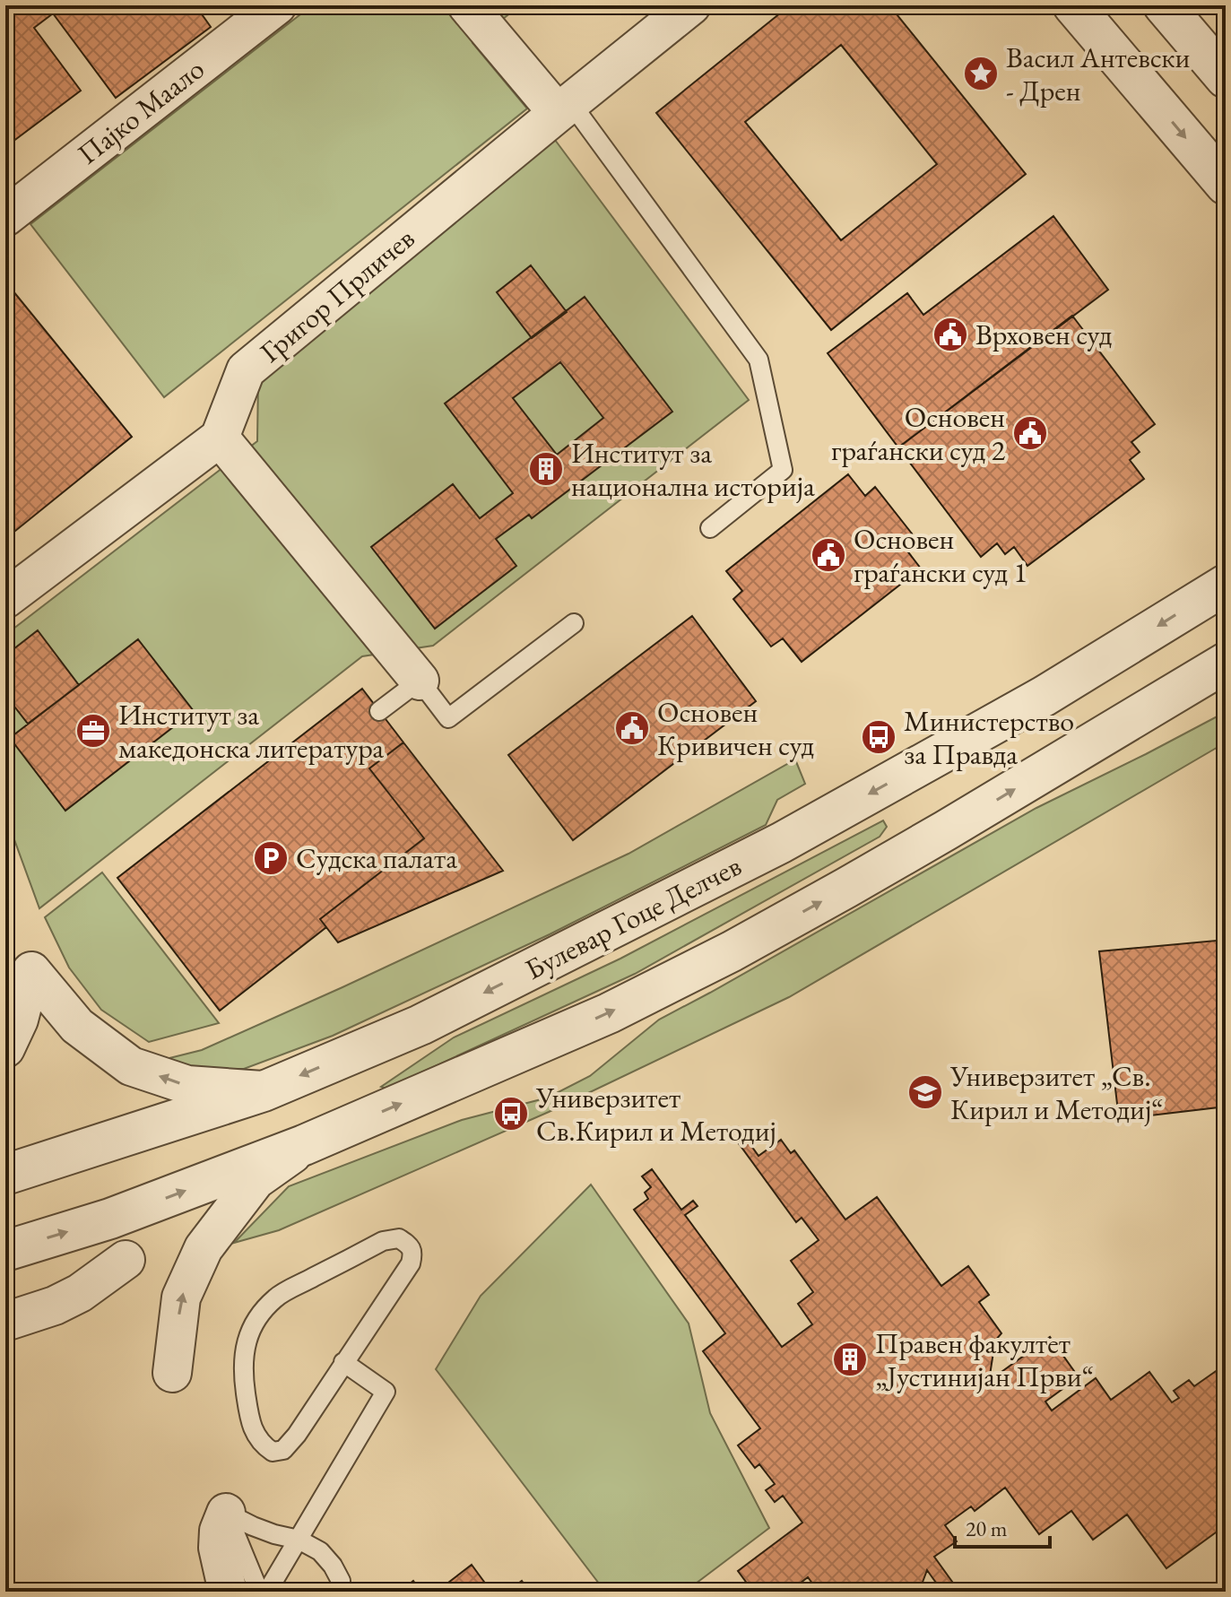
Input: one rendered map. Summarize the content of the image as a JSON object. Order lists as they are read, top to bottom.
{
  "streets": {
    "street": ["Пајко Маало", "Григор Прличев", "Булевар Гоце Делчев"]
  },
  "places": {
    "place": ["Васил Антевски - Дрен"],
    "public building": [
      "Врховен суд",
      "Основен граѓански суд 2",
      "Основен граѓански суд 1",
      "Основен Кривичен суд"
    ],
    "building": ["Институт за национална историја", "Правен факултет „Јустинијан Први“"],
    "office": ["Институт за македонска литература"],
    "bus stop": ["Министерство за Правда", "Универзитет Св.Кирил и Методиј"],
    "parking": ["Судска палата"],
    "school or university": ["Универзитет „Св. Кирил и Методиј“"]
  },
  "scale_bar": "20 m"
}
